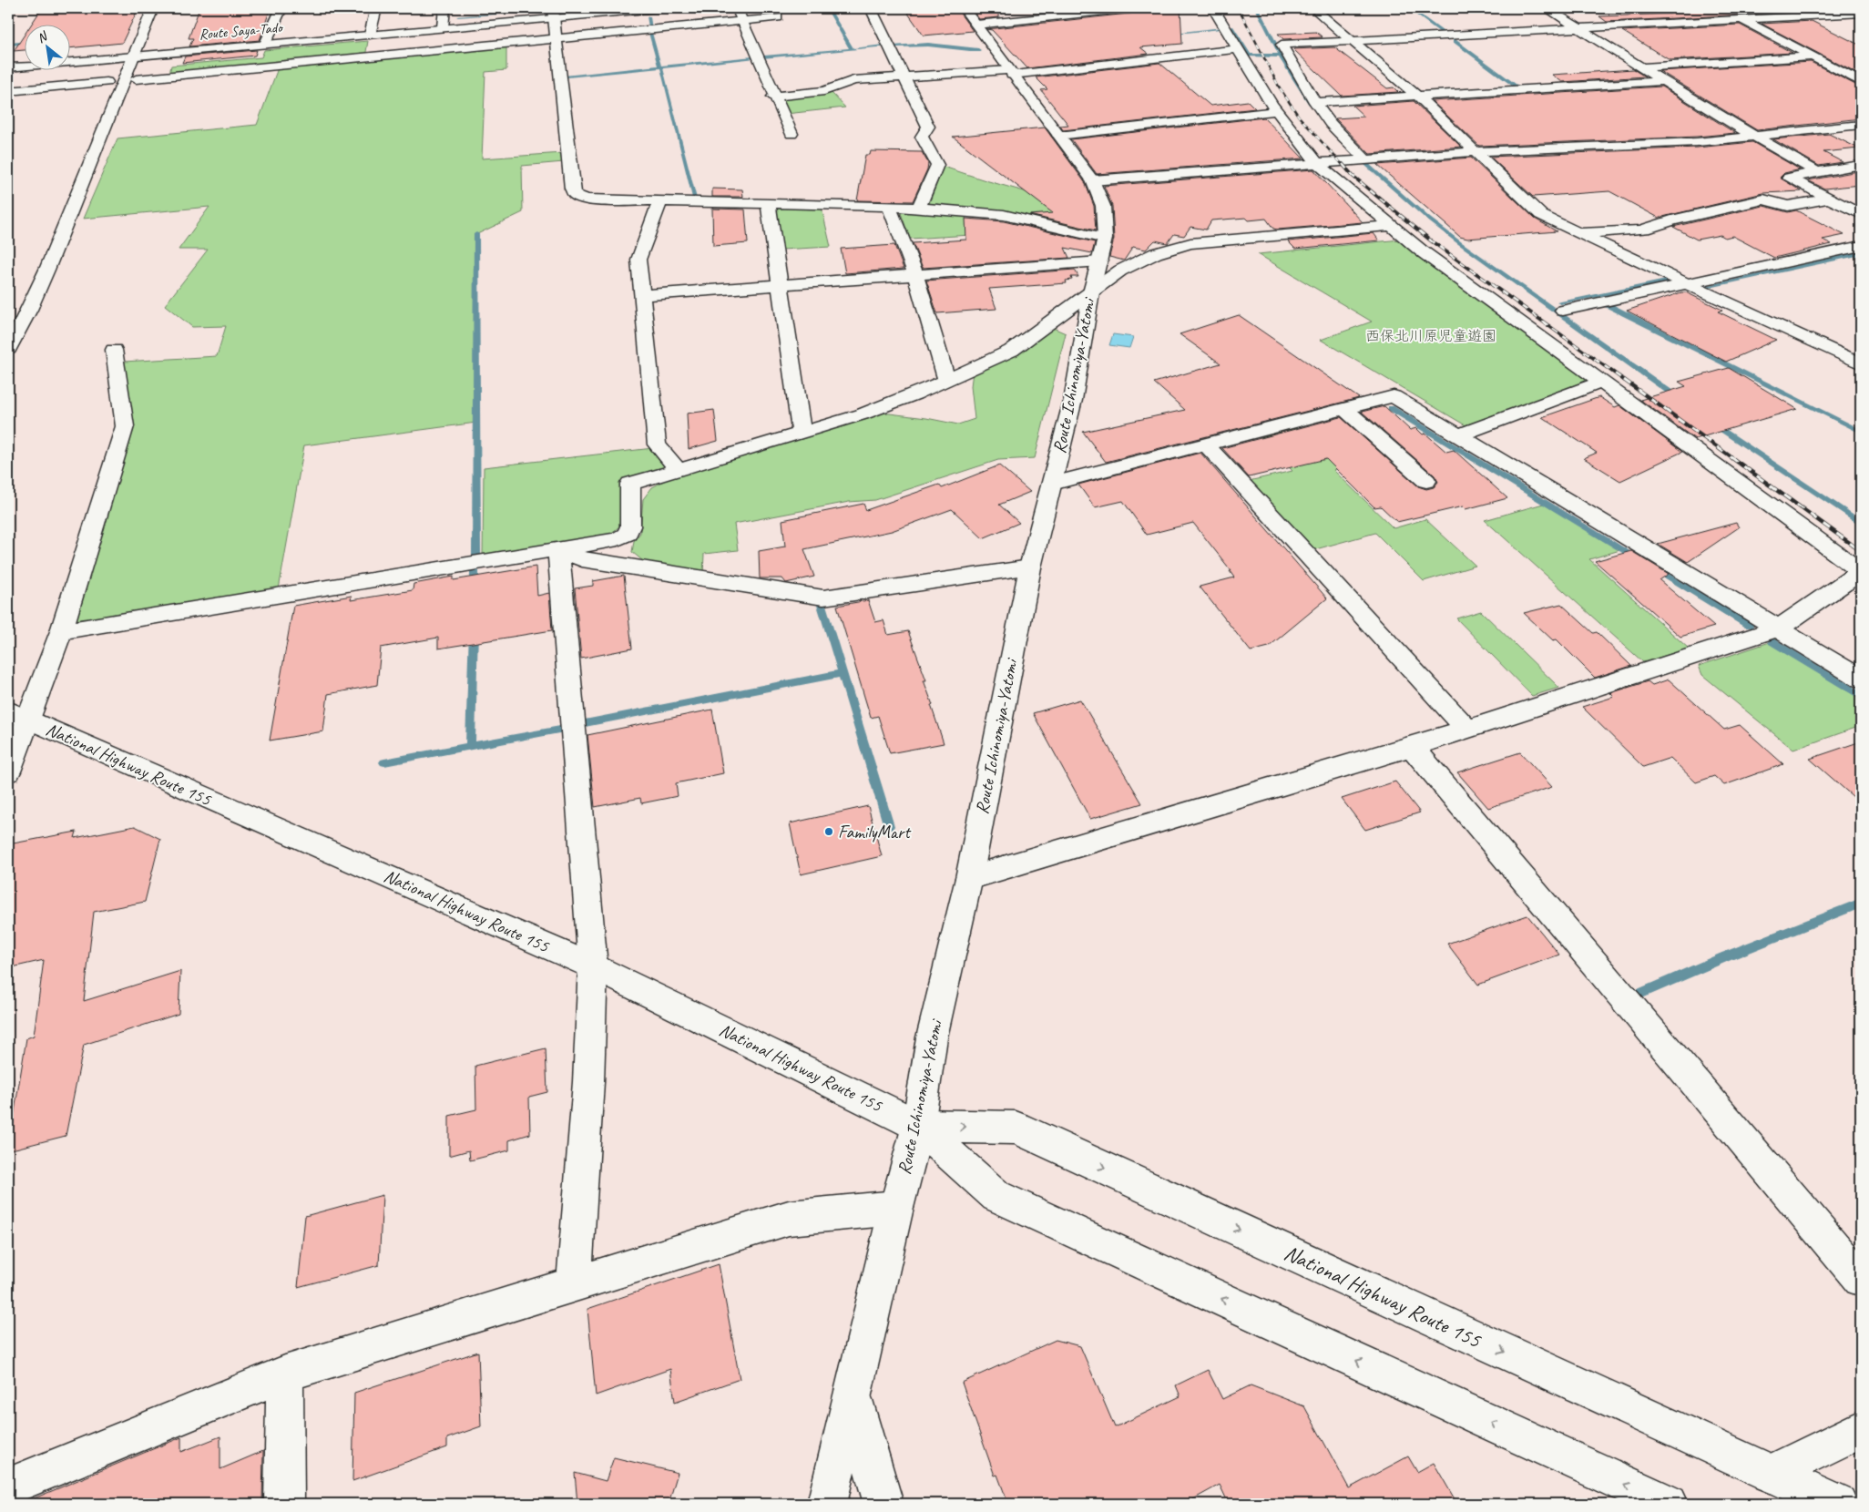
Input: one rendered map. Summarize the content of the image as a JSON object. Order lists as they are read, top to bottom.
{
  "streets": {
    "main road": ["Route Saya-Tado", "Route Ichinomiya-Yatomi", "National Highway Route 155"]
  },
  "crossings": [
    ["Route Ichinomiya-Yatomi", "National Highway Route 155"]
  ],
  "parks": ["西保北川原児童遊園"],
  "places": ["FamilyMart"],
  "north": "top left"
}
